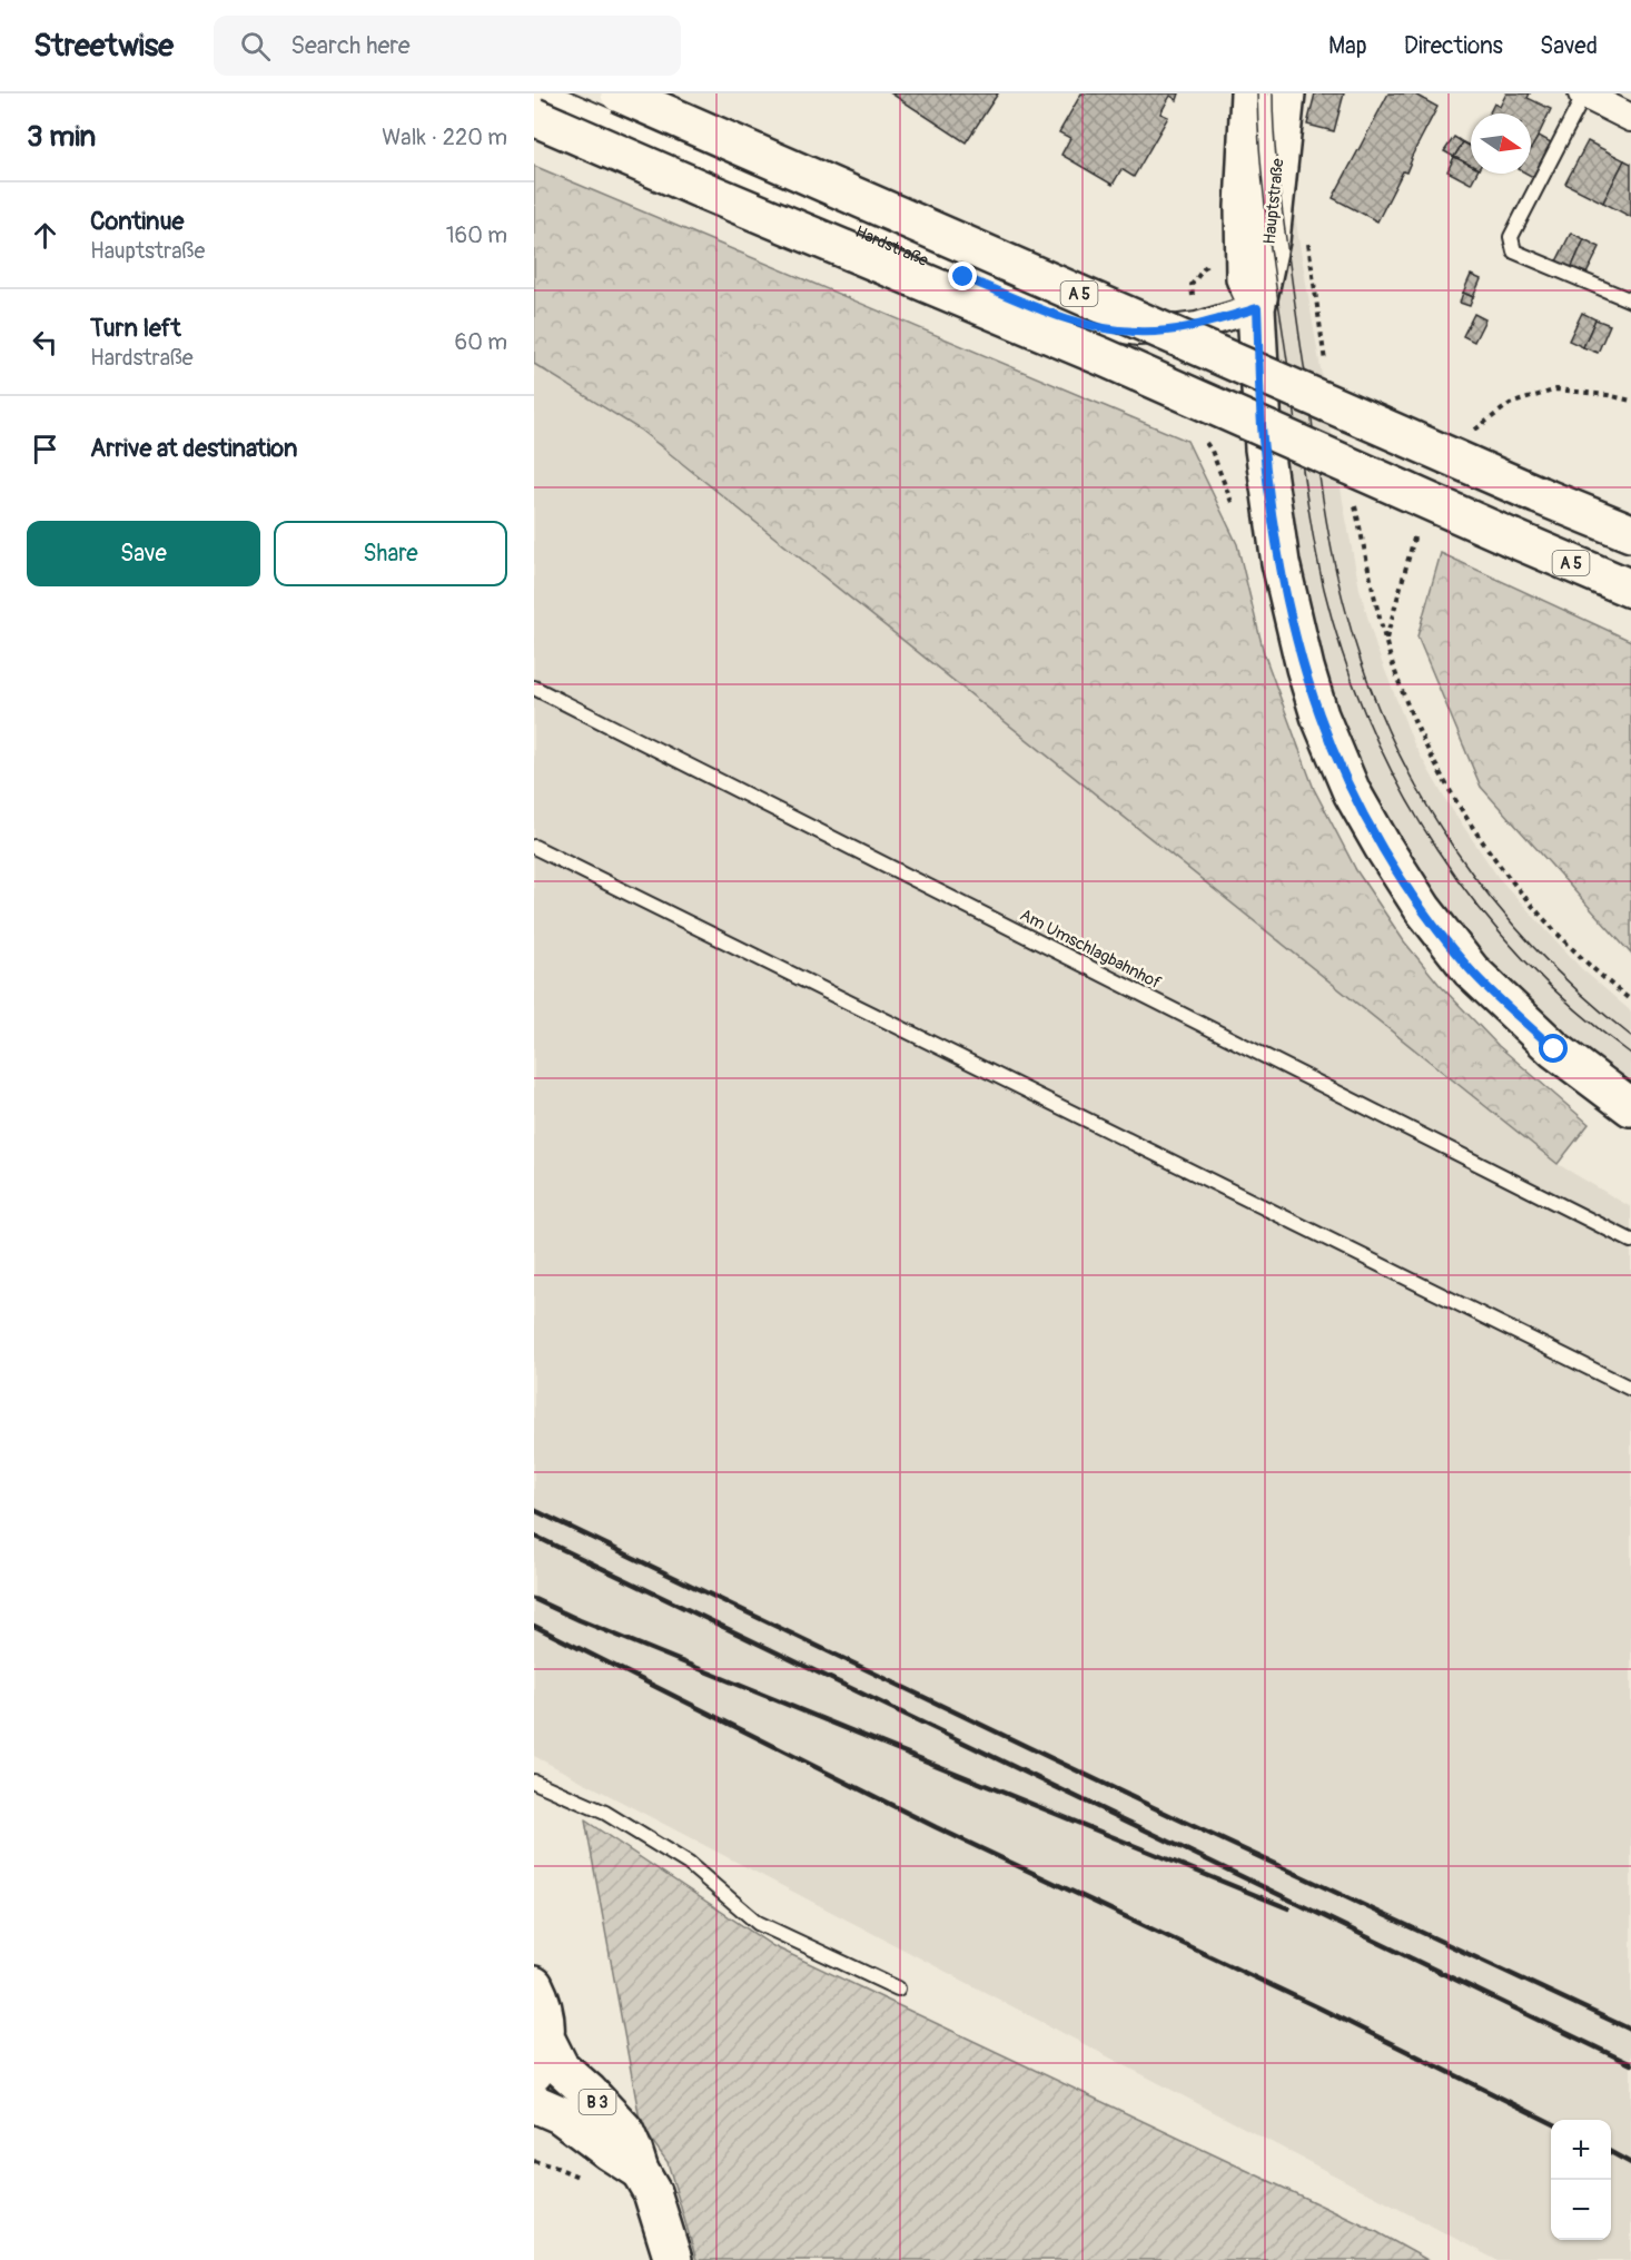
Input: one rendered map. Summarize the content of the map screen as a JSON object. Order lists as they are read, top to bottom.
{
  "streets": {
    "main road": ["Hauptstraße", "A 5", "B 3"],
    "street": ["Hardstraße"],
    "lane": ["Am Umschlagbahnhof"]
  },
  "crossings": [
    ["Hauptstraße", "Hardstraße"]
  ],
  "north": "right",
  "page": {
    "header": "Streetwise",
    "search": "Search here",
    "nav": ["Map", "Directions", "Saved"],
    "heading": ["3 min", "Walk · 220 m"],
    "list": [
      ["Continue", "Hauptstraße", "160 m"],
      ["Turn left", "Hardstraße", "60 m"],
      "Arrive at destination"
    ],
    "buttons": ["Save", "Share"],
    "map_buttons": ["+", "−"]
  }
}
